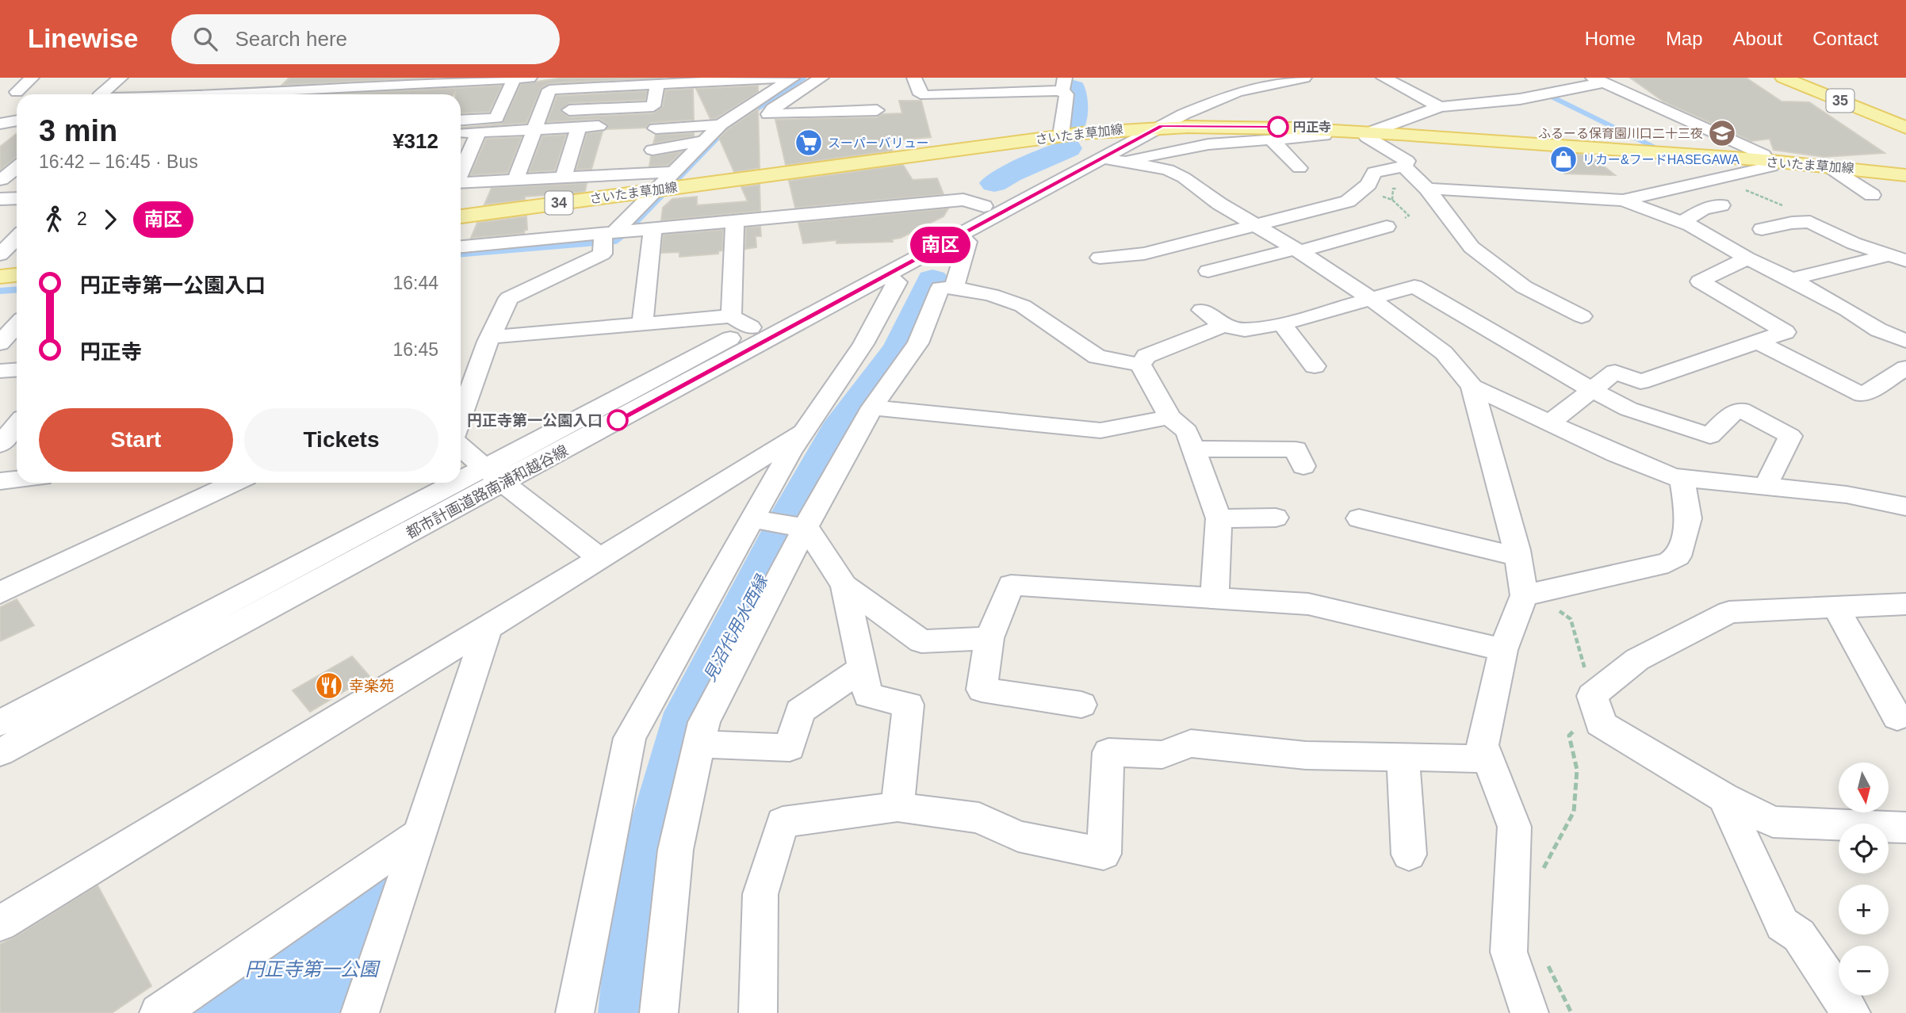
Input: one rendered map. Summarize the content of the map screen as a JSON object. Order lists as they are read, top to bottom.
{
  "streets": {
    "main road": ["35", "さいたま草加線", "34"],
    "street": ["都市計画道路南浦和越谷線"]
  },
  "crossings": [
    ["さいたま草加線", "都市計画道路南浦和越谷線"]
  ],
  "water": ["見沼代用水西縁", "円正寺第一公園"],
  "places": {
    "other": ["円正寺", "円正寺第一公園入口"],
    "school or university": ["ふるーる保育園川口二十三夜"],
    "supermarket": ["スーパーバリュー"],
    "shop": ["リカー&フードHASEGAWA"],
    "restaurant": ["幸楽苑"]
  },
  "lines": ["bus line 南区"],
  "north": "bottom",
  "page": {
    "header": "Linewise",
    "search": "Search here",
    "nav": [
      "Home",
      "Map",
      "About",
      "Contact"
    ],
    "on_map": "南区",
    "heading": ["3 min", "16:42 – 16:45 · Bus", "¥312"],
    "legs": ["2", "南区"],
    "list": [
      {
        "name": "円正寺第一公園入口",
        "value": "16:44"
      },
      {
        "name": "円正寺",
        "value": "16:45"
      }
    ],
    "buttons": ["Start", "Tickets"],
    "map_buttons": ["+", "−"]
  }
}
